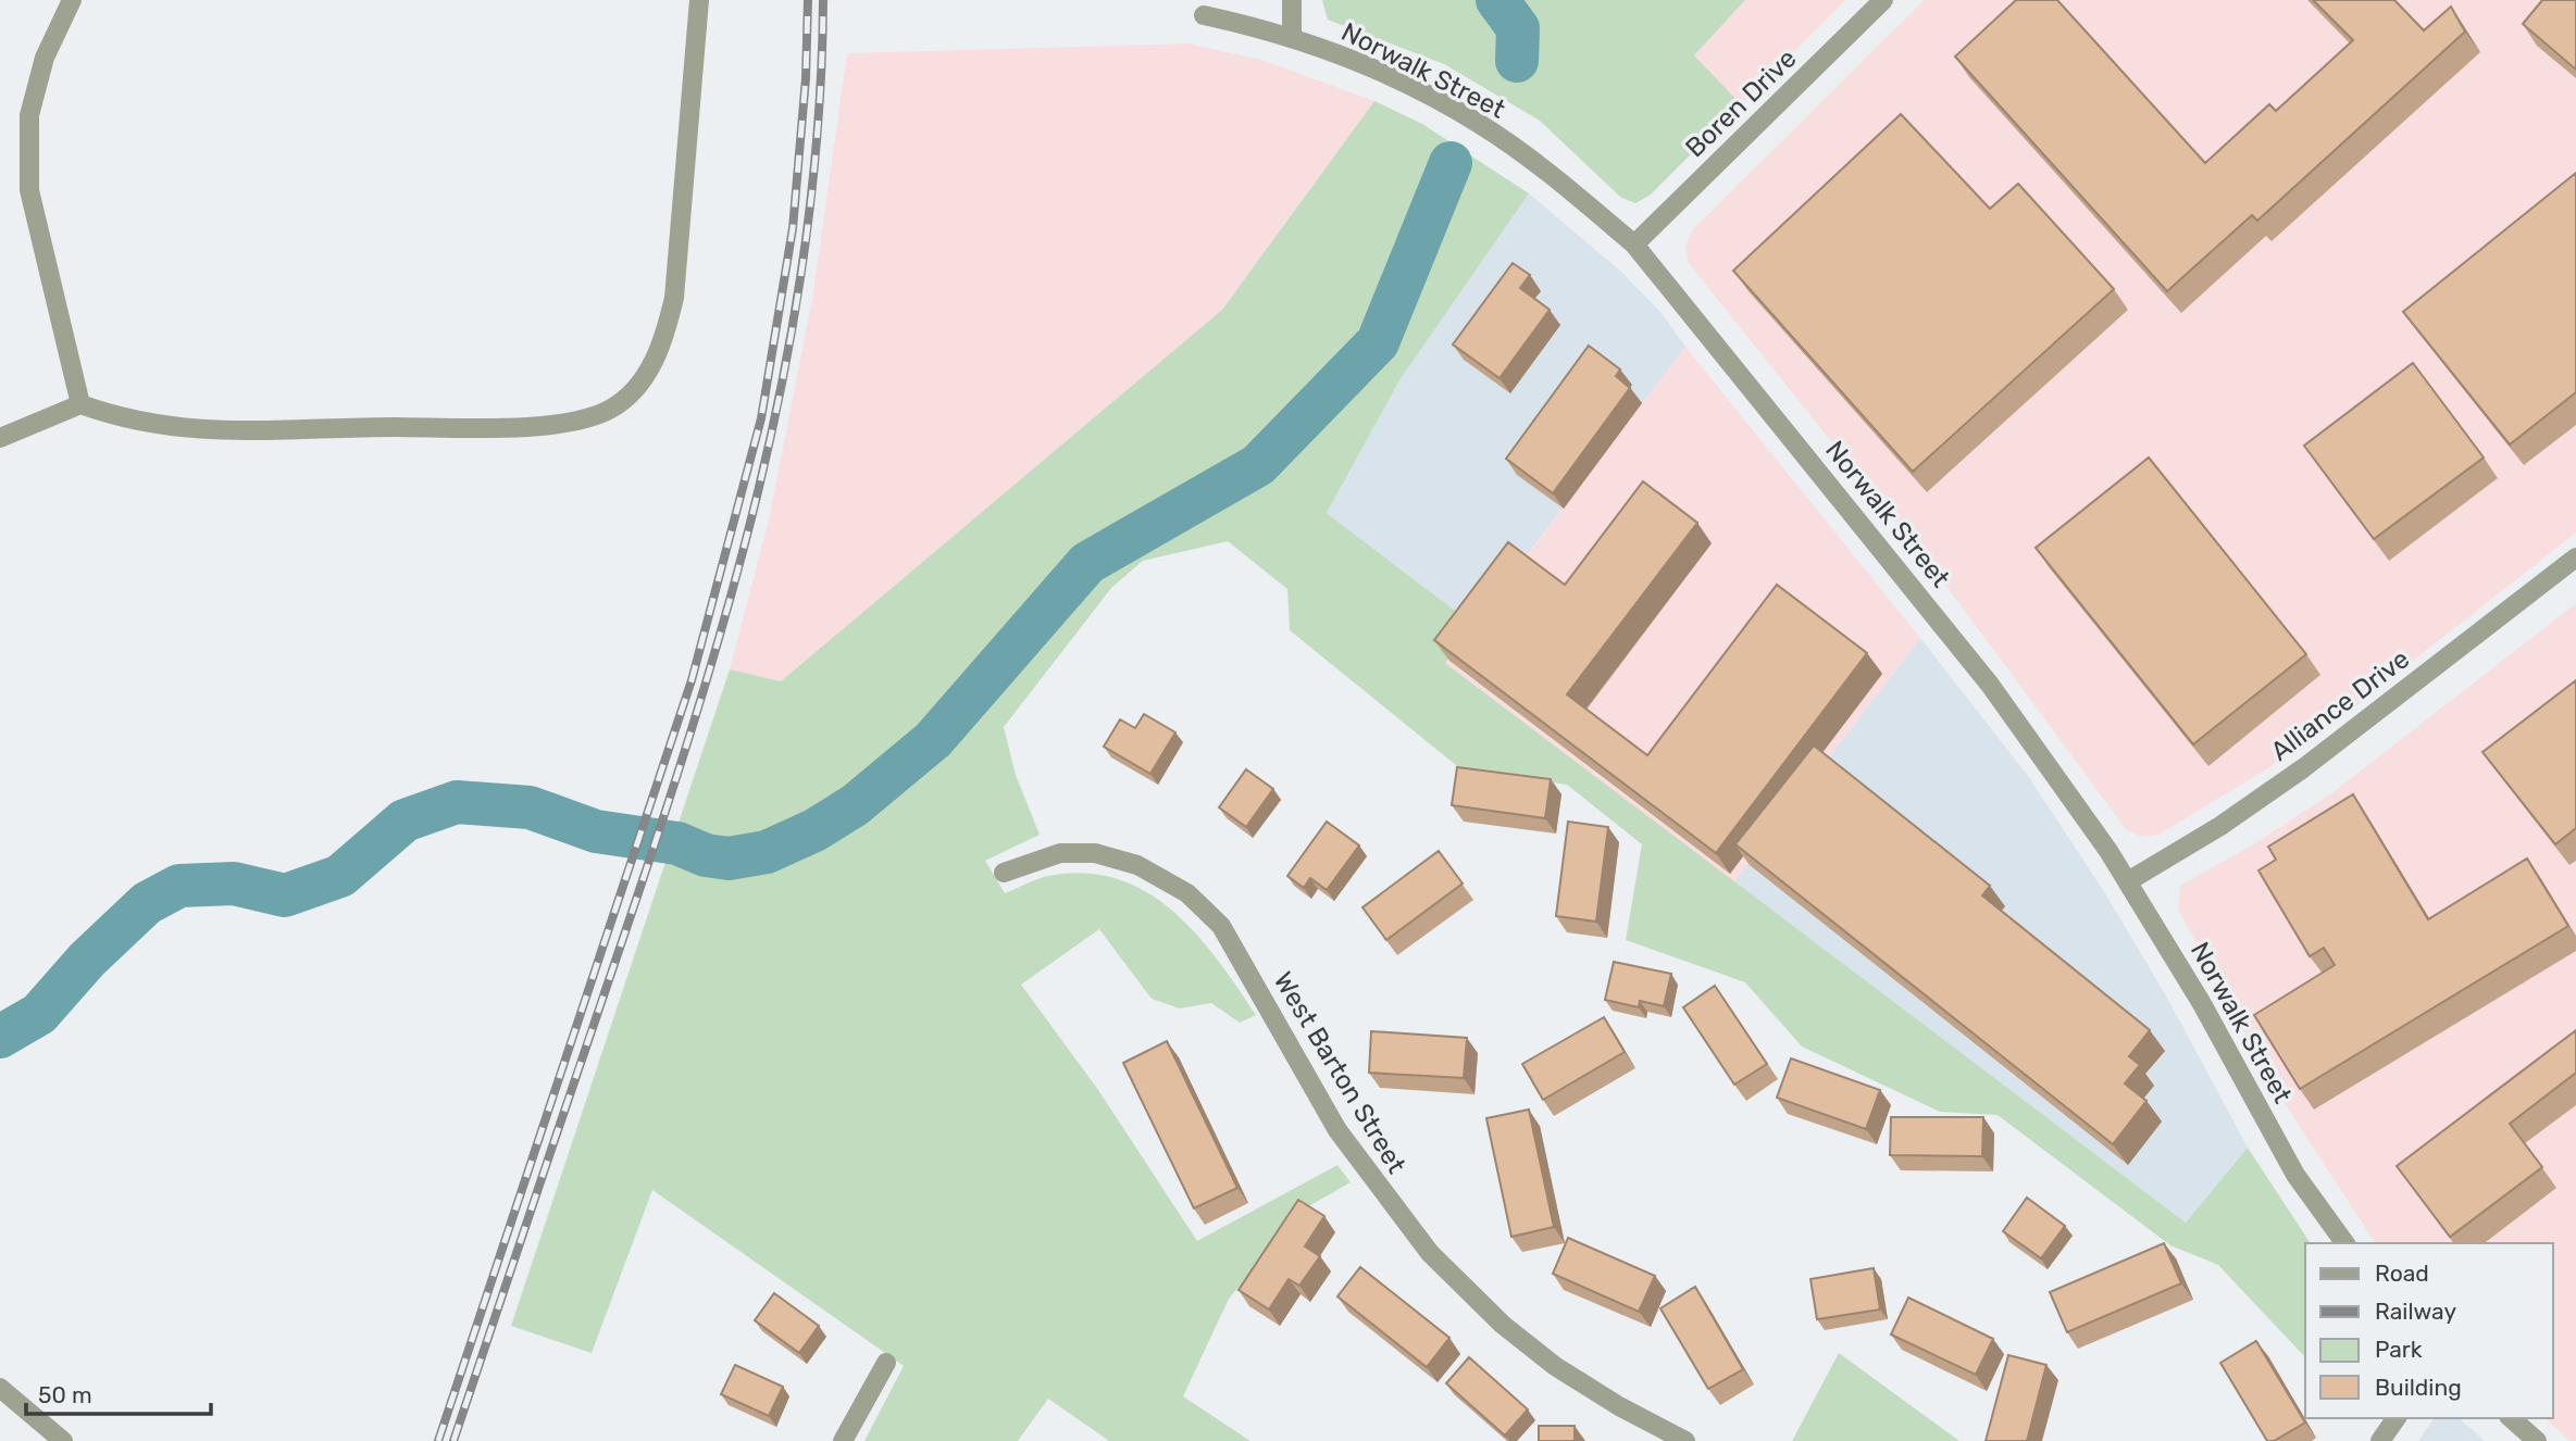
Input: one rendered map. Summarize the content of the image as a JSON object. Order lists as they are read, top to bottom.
{
  "streets": {
    "street": [
      "Norwalk Street",
      "Boren Drive",
      "Alliance Drive",
      "West Barton Street"
    ]
  },
  "crossings": [
    ["Norwalk Street", "Boren Drive"],
    ["Norwalk Street", "Alliance Drive"]
  ],
  "legend": [
    "Road",
    "Railway",
    "Park",
    "Building"
  ],
  "scale_bar": "50 m"
}
